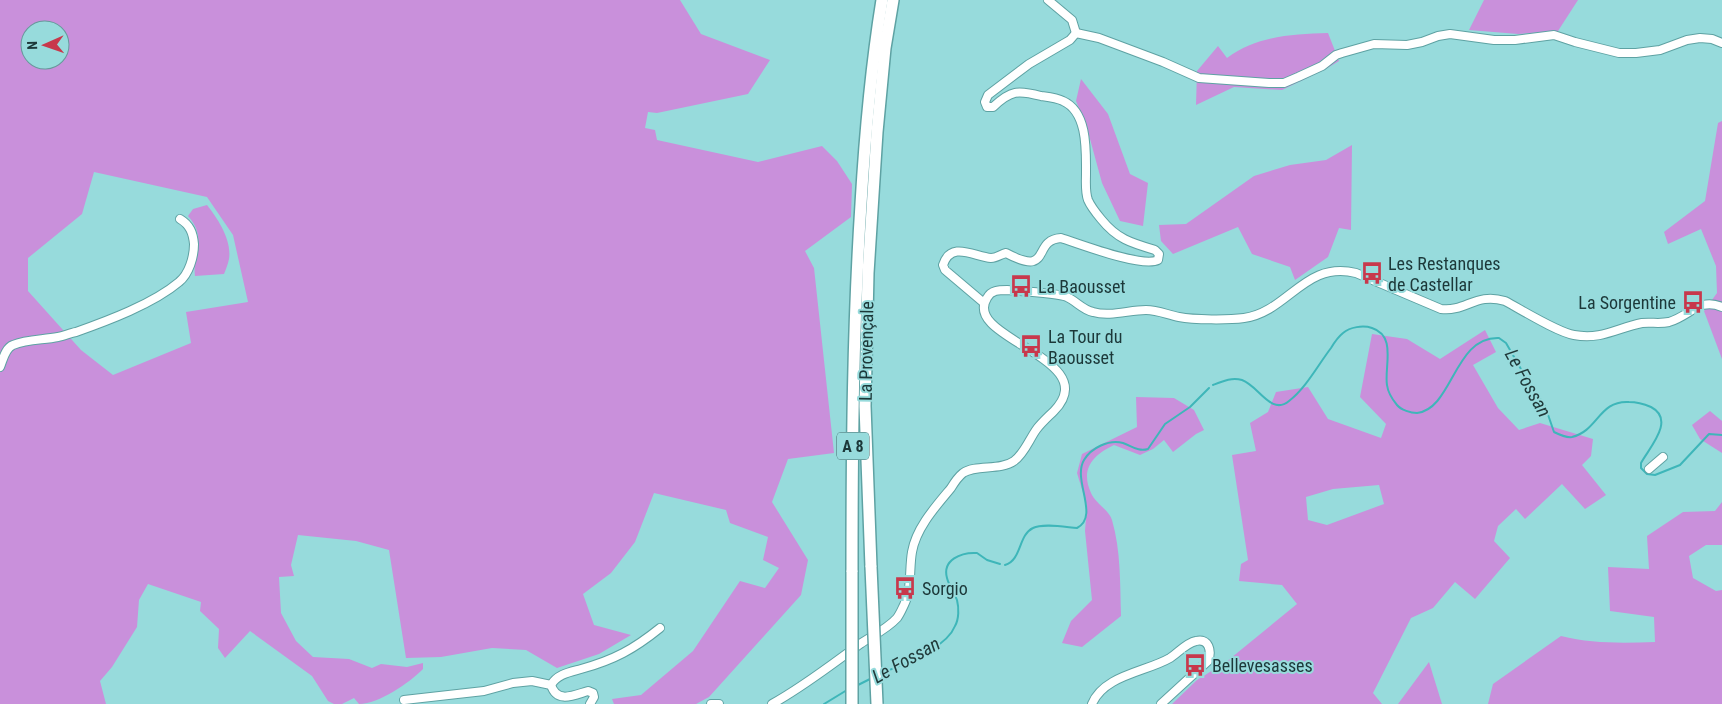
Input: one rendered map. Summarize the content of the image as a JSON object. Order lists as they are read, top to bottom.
{
  "streets": {
    "highway": ["La Provençale", "A 8"]
  },
  "water": ["Le Fossan"],
  "places": {
    "bus stop": [
      "Les Restanques de Castellar",
      "La Baousset",
      "La Sorgentine",
      "La Tour du Baousset",
      "Sorgio",
      "Bellevesasses"
    ]
  },
  "north": "left"
}
